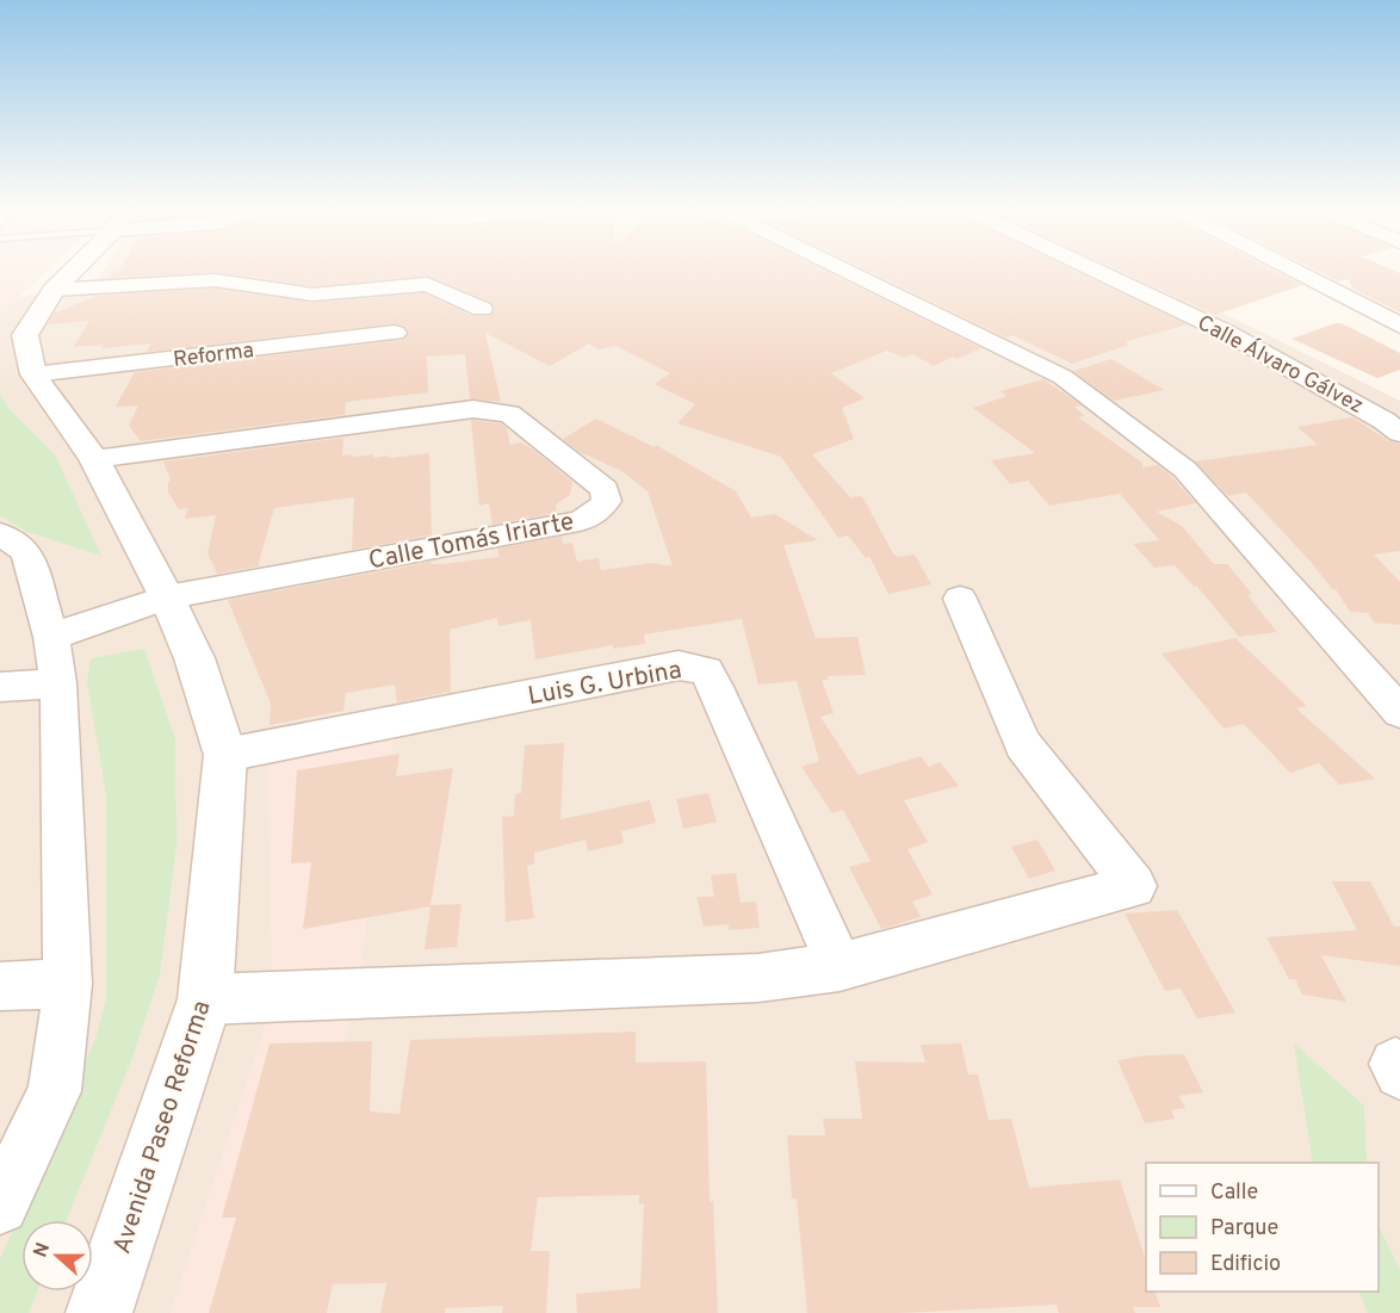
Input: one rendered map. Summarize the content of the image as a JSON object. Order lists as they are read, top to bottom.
{
  "streets": {
    "main road": ["Avenida Paseo Reforma"],
    "street": [
      "Reforma",
      "Calle Álvaro Gálvez",
      "Calle Tomás Iriarte",
      "Luis G. Urbina"
    ]
  },
  "crossings": [
    ["Reforma", "Avenida Paseo Reforma"],
    ["Calle Tomás Iriarte", "Avenida Paseo Reforma"],
    ["Luis G. Urbina", "Avenida Paseo Reforma"]
  ],
  "legend": ["Calle", "Parque", "Edificio"],
  "north": "left"
}
